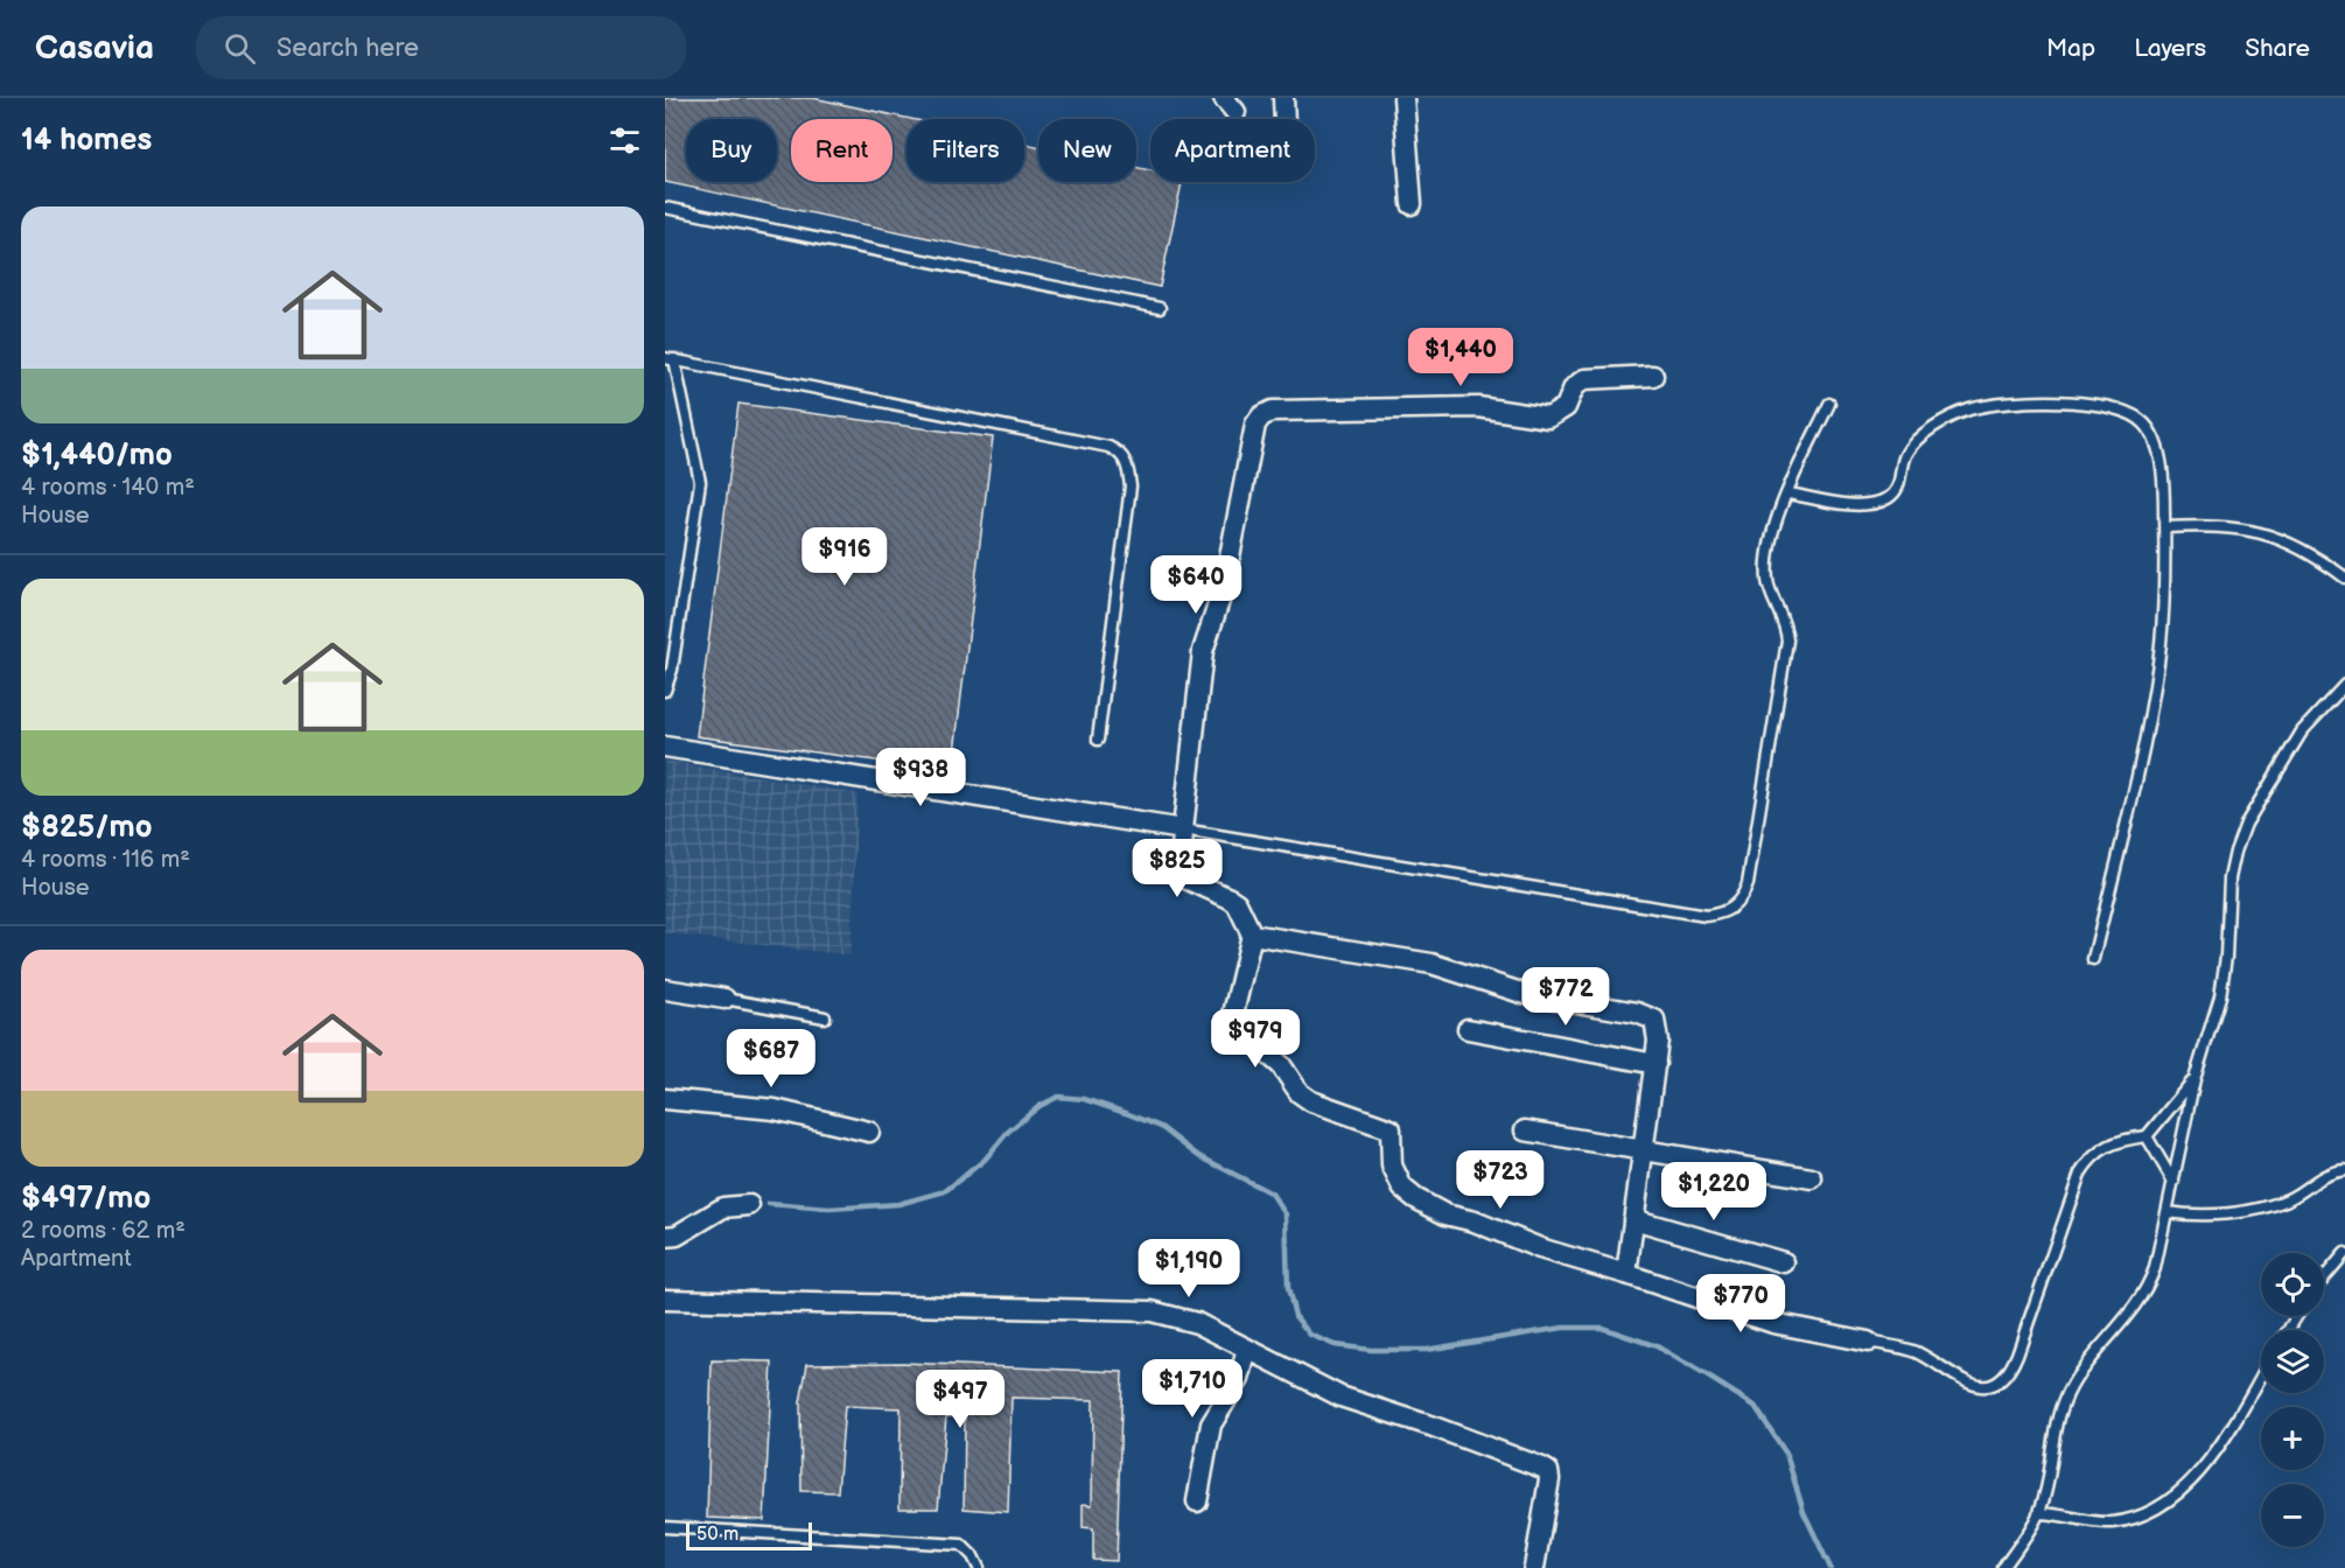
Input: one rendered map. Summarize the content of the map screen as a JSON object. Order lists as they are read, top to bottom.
{
  "scale_bar": "50 m",
  "page": {
    "header": "Casavia",
    "search": "Search here",
    "nav": ["Map", "Layers", "Share"],
    "heading": "14 homes",
    "chip": [
      "Buy",
      "Rent",
      "Filters",
      "New",
      "Apartment"
    ],
    "list": [
      {
        "name": "$1,440/mo",
        "note": "4 rooms · 140 m² · House"
      },
      {
        "name": "$825/mo",
        "note": "4 rooms · 116 m² · House"
      },
      {
        "name": "$497/mo",
        "note": "2 rooms · 62 m² · Apartment"
      }
    ],
    "price": [
      "$1,440",
      "$916",
      "$640",
      "$938",
      "$825",
      "$772",
      "$979",
      "$687",
      "$723",
      "$1,220",
      "$1,190",
      "$770",
      "$1,710",
      "$497"
    ],
    "map_buttons": ["+", "−"],
    "scale": "50 m"
  }
}
